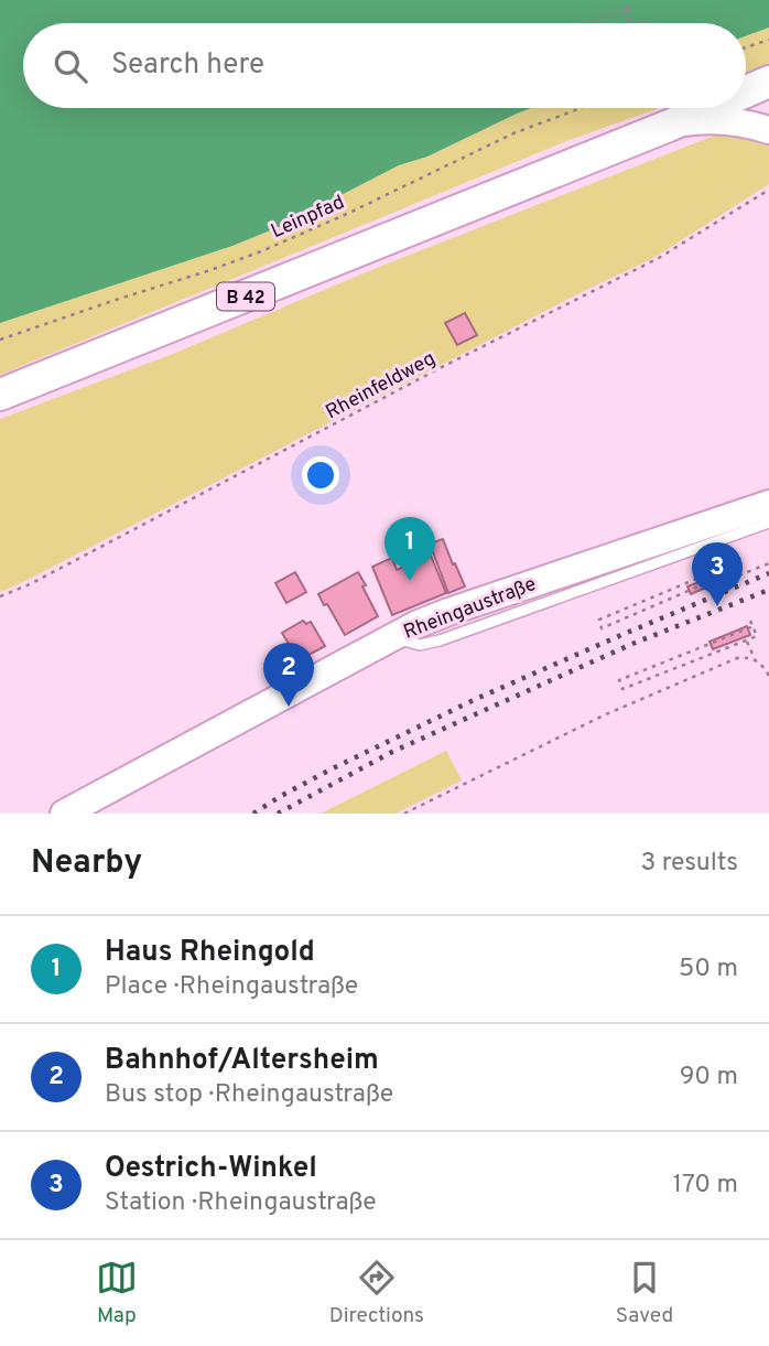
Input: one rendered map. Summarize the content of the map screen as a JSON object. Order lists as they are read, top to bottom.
{
  "streets": {
    "main road": ["B 42", "Rheingaustraße"],
    "path": ["Leinpfad", "Rheinfeldweg"]
  },
  "page": {
    "search": "Search here",
    "pins": ["1", "3", "2"],
    "heading": ["Nearby", "3 results"],
    "list": [
      {
        "mark": "1",
        "name": "Haus Rheingold",
        "note": "Place · Rheingaustraße",
        "value": "50 m"
      },
      {
        "mark": "2",
        "name": "Bahnhof/Altersheim",
        "note": "Bus stop · Rheingaustraße",
        "value": "90 m"
      },
      {
        "mark": "3",
        "name": "Oestrich-Winkel",
        "note": "Station · Rheingaustraße",
        "value": "170 m"
      }
    ],
    "nav": ["Map", "Directions", "Saved"]
  }
}
